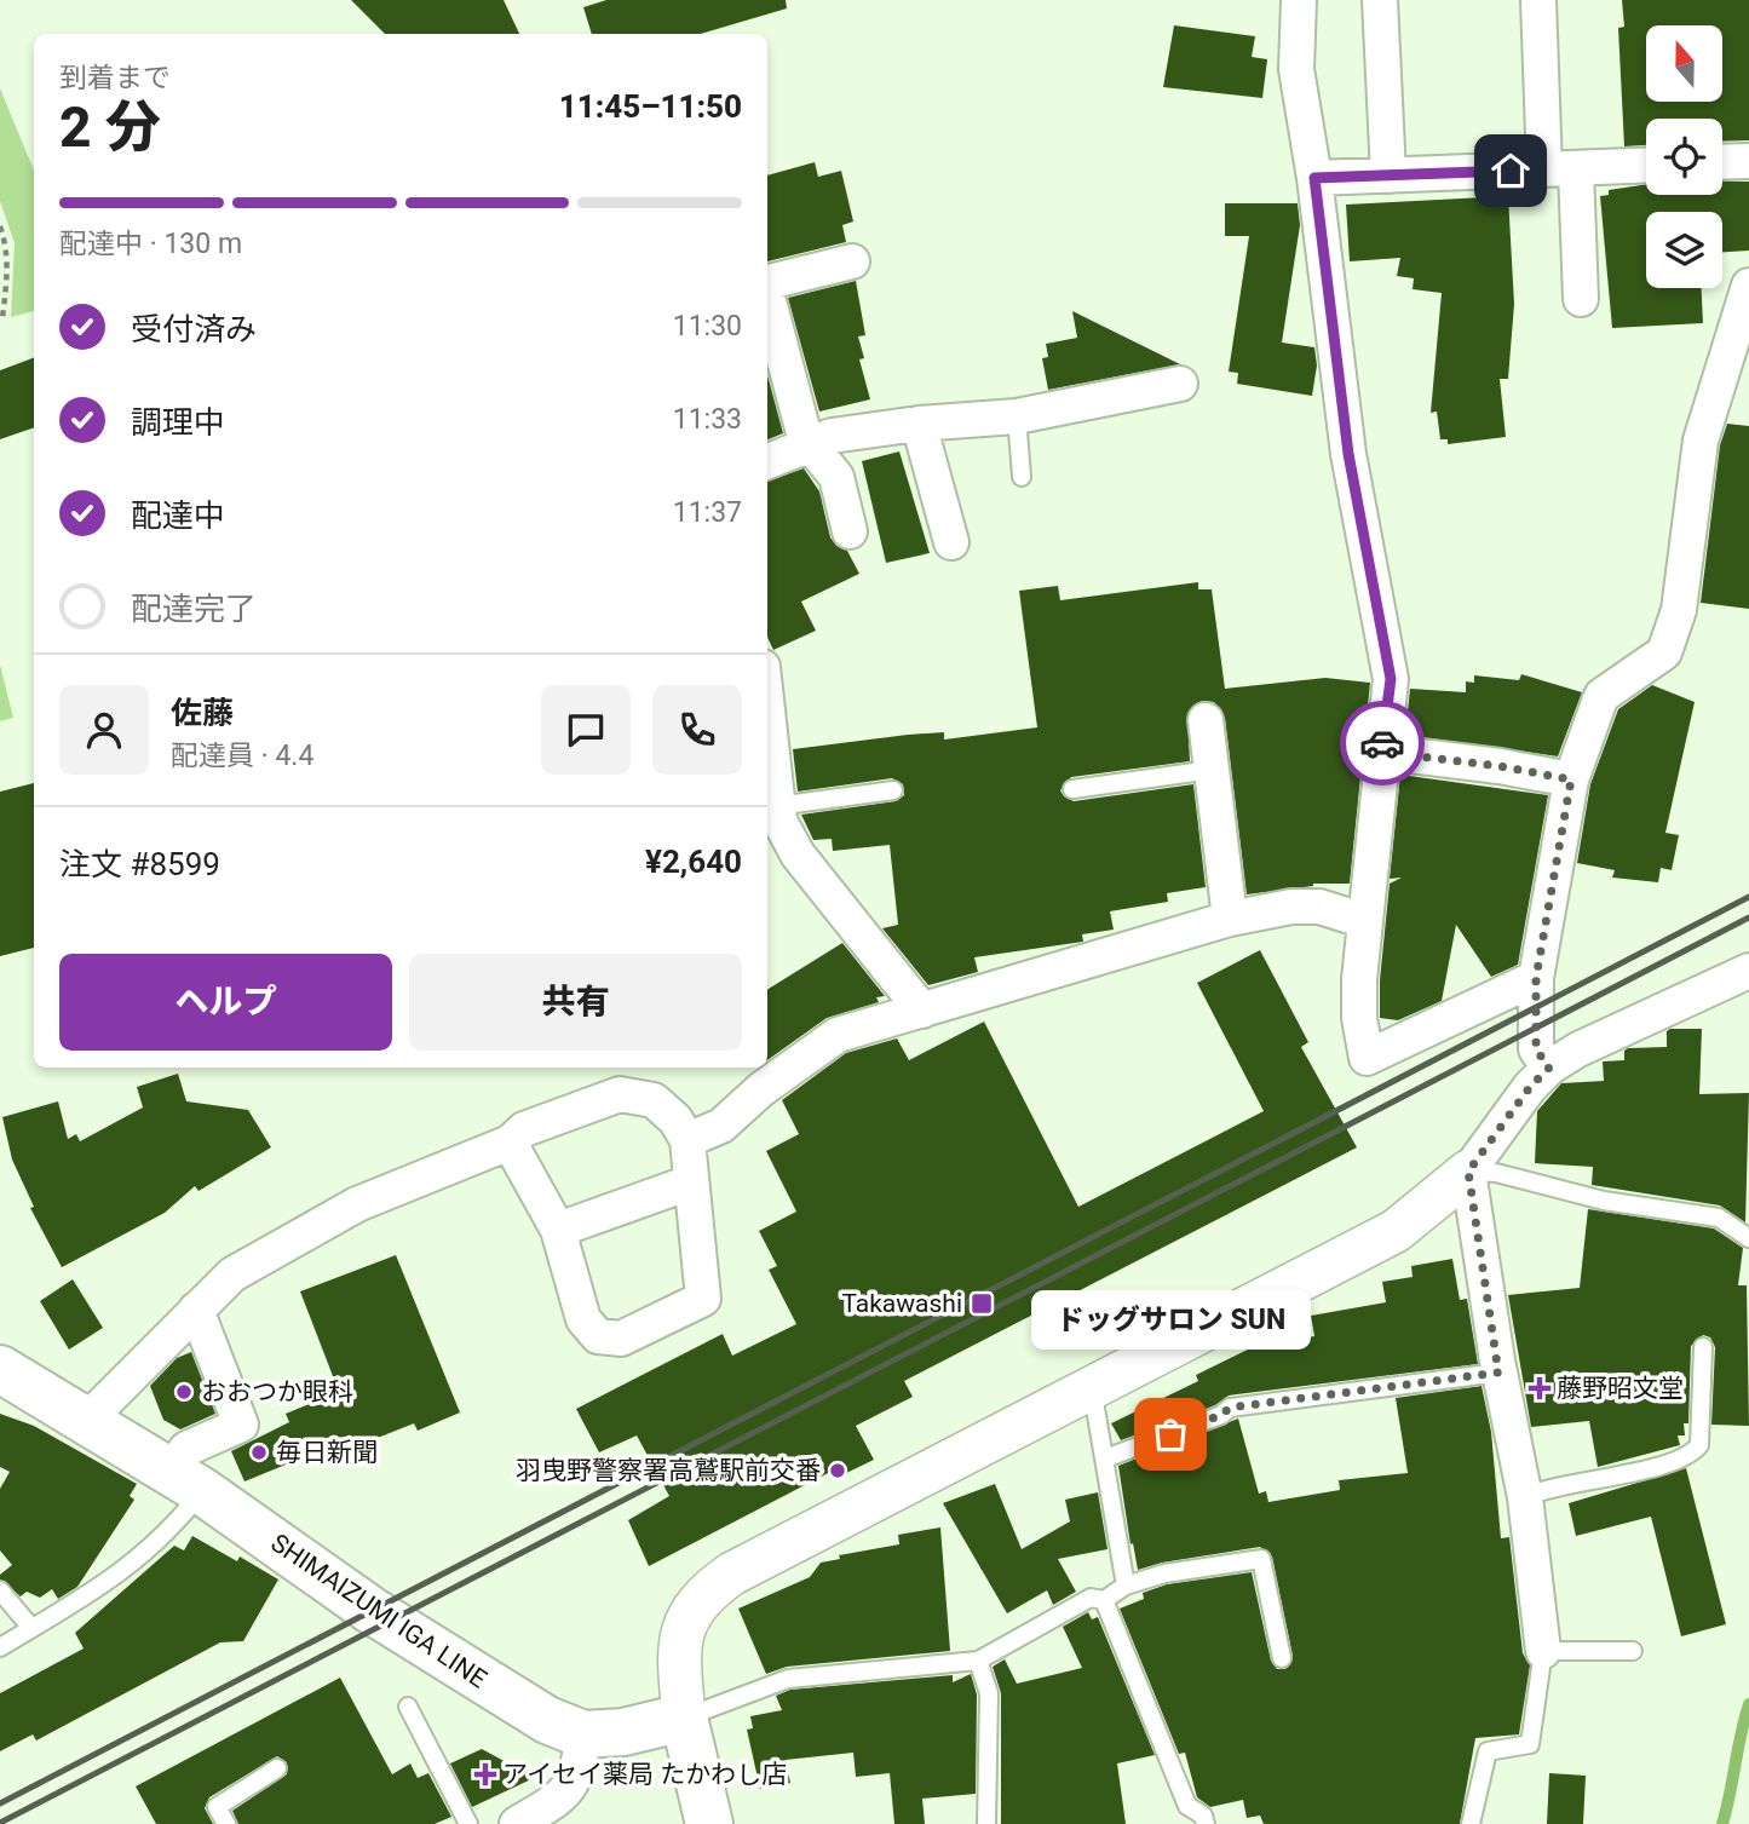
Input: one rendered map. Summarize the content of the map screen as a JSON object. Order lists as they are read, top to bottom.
{
  "streets": {
    "main road": ["SHIMAIZUMI IGA LINE"]
  },
  "places": {
    "transit": ["Takawashi"],
    "health": ["藤野昭文堂", "アイセイ薬局 たかわし店"],
    "other": [
      "おおつか眼科",
      "ドッグサロン SUN",
      "毎日新聞",
      "羽曳野警察署高鷲駅前交番"
    ]
  },
  "north": "top",
  "page": {
    "heading": ["2 分", "到着まで", "11:45–11:50"],
    "panel": [
      "佐藤",
      "配達員 · 4.4",
      "注文 #8599",
      "¥2,640"
    ],
    "bar": "配達中 · 130 m",
    "list": [
      ["受付済み", "11:30"],
      ["調理中", "11:33"],
      ["配達中", "11:37"],
      "配達完了"
    ],
    "buttons": ["ヘルプ", "共有"],
    "bubble": "ドッグサロン SUN"
  }
}
